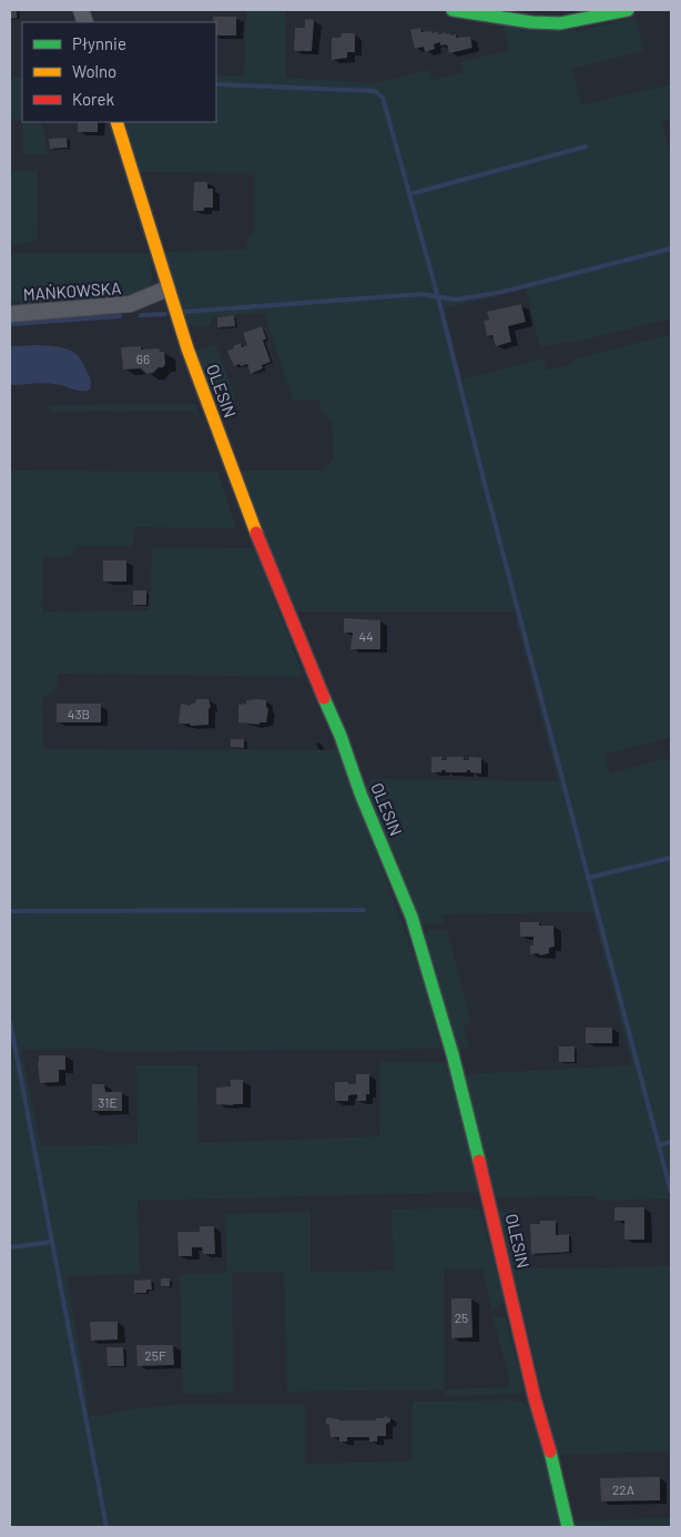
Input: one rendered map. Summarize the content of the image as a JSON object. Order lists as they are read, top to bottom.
{
  "streets": {
    "street": ["MAŃKOWSKA", "OLESIN"]
  },
  "crossings": [
    ["MAŃKOWSKA", "OLESIN"]
  ],
  "house_numbers": [
    "66",
    "44",
    "43B",
    "31E",
    "25",
    "25F",
    "22A"
  ],
  "legend": ["Płynnie", "Wolno", "Korek"]
}
